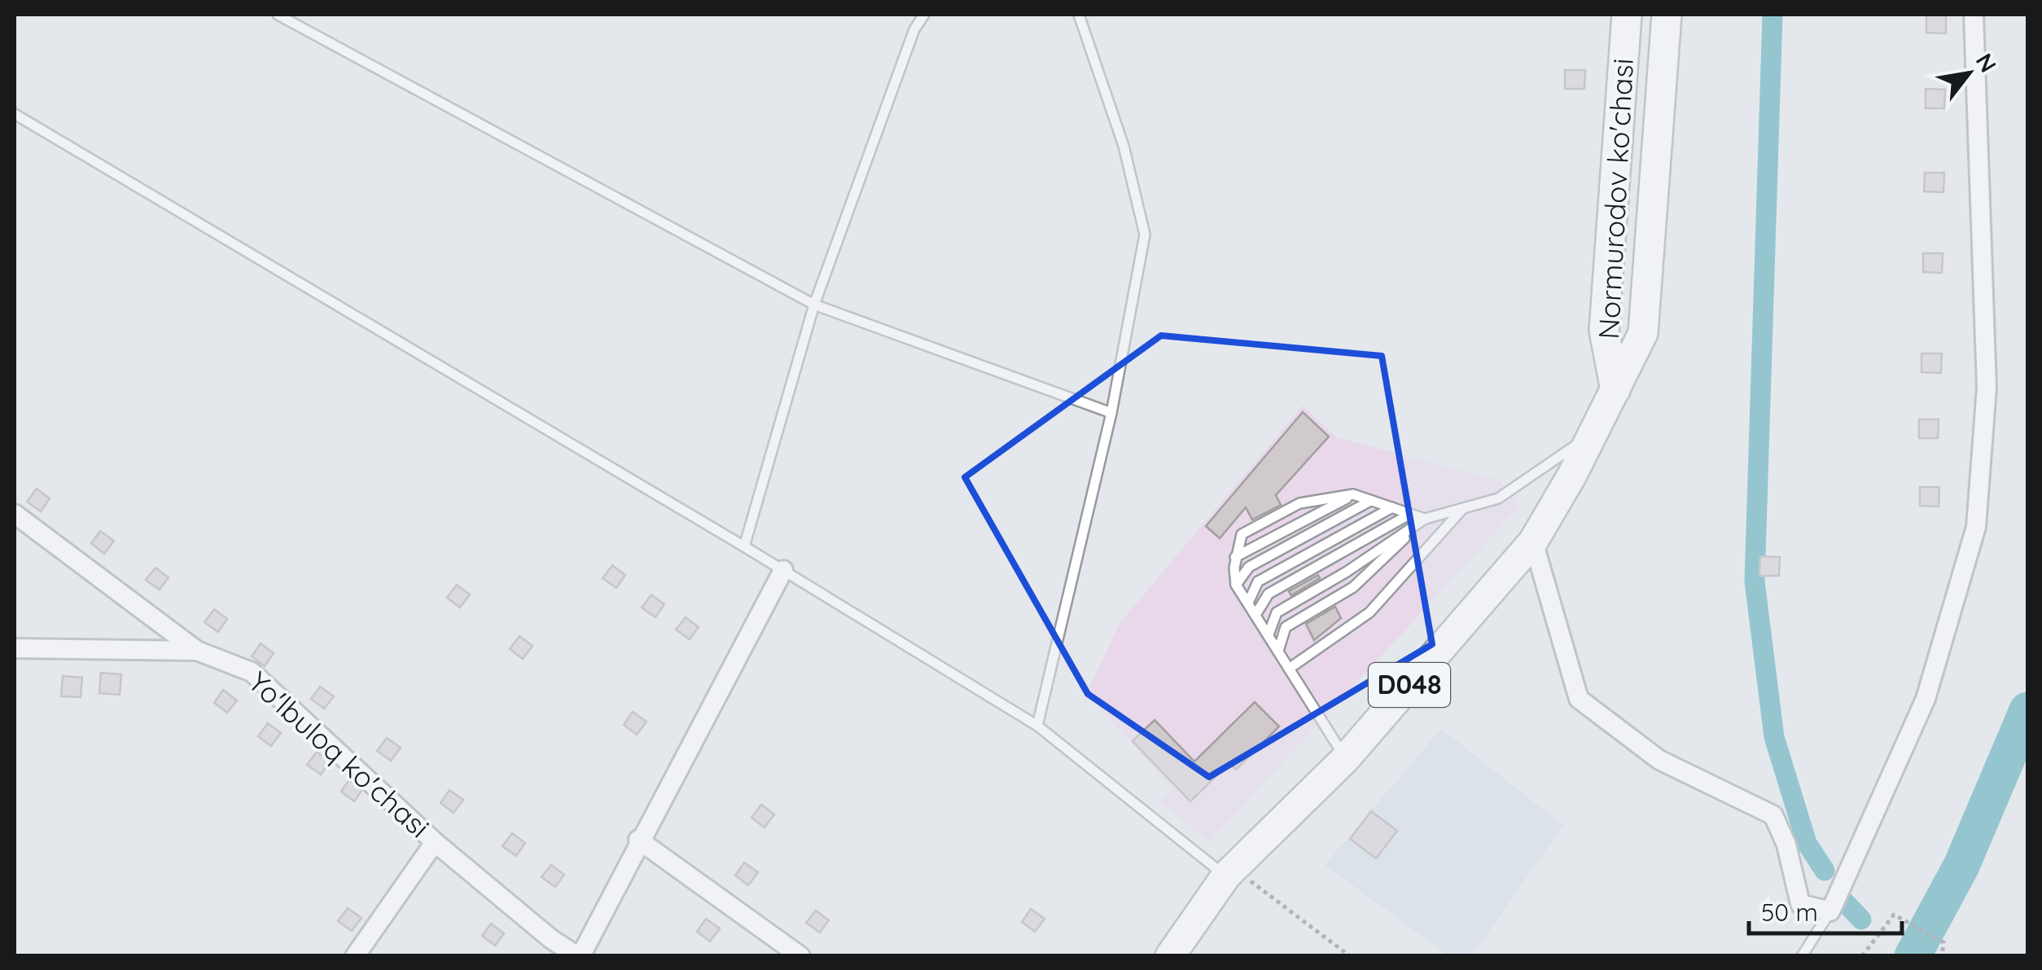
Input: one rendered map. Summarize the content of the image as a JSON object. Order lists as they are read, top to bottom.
{
  "streets": {
    "main road": ["Normurodov ko'chasi", "D048"],
    "street": ["Yo'lbuloq ko'chasi"]
  },
  "crossings": [
    ["Normurodov ko'chasi", "D048"]
  ],
  "scale_bar": "50 m",
  "north": "top right"
}
